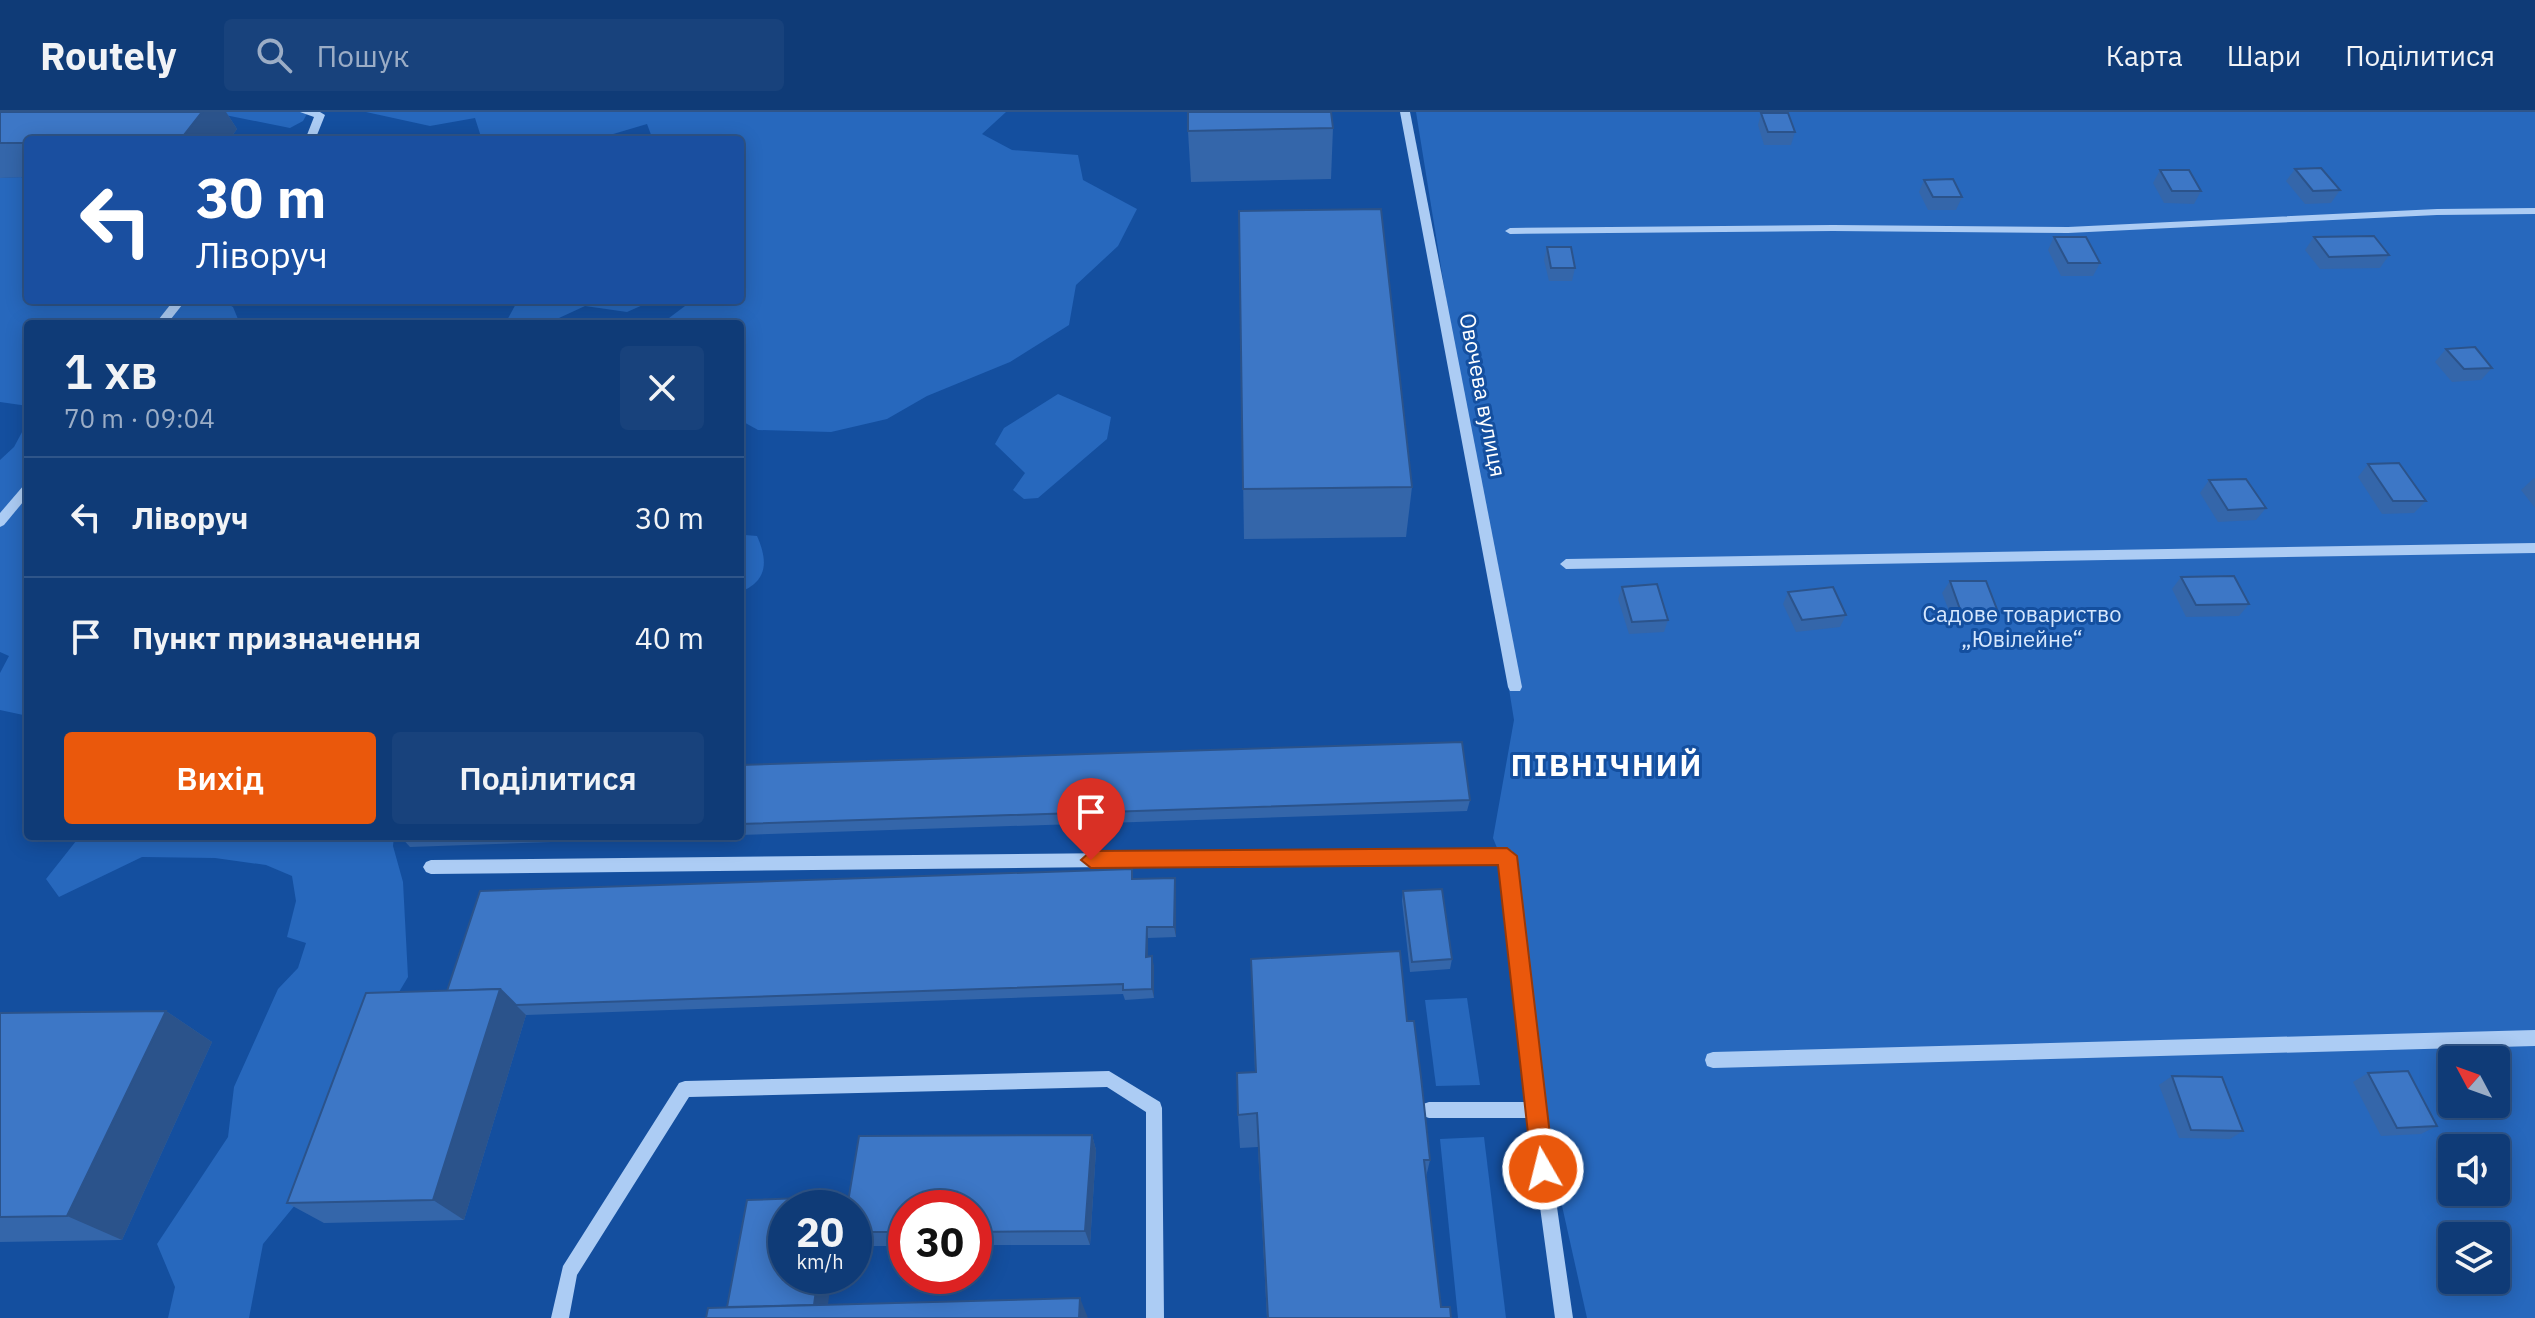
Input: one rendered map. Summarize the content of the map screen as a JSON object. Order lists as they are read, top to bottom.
{
  "streets": {
    "street": ["Овочева вулиця"]
  },
  "districts": ["ПІВНІЧНИЙ"],
  "parks": ["Садове товариство „Ювілейне“"],
  "north": "top left",
  "page": {
    "header": "Routely",
    "search": "Пошук",
    "nav": ["Карта", "Шари", "Поділитися"],
    "turn": ["30 m", "Ліворуч"],
    "heading": ["1 хв", "70 m · 09:04"],
    "list": [
      {
        "name": "Ліворуч",
        "value": "30 m"
      },
      {
        "name": "Пункт призначення",
        "value": "40 m"
      }
    ],
    "buttons": ["Вихід", "Поділитися"],
    "speed": "20 km/h",
    "limit": "30"
  }
}
